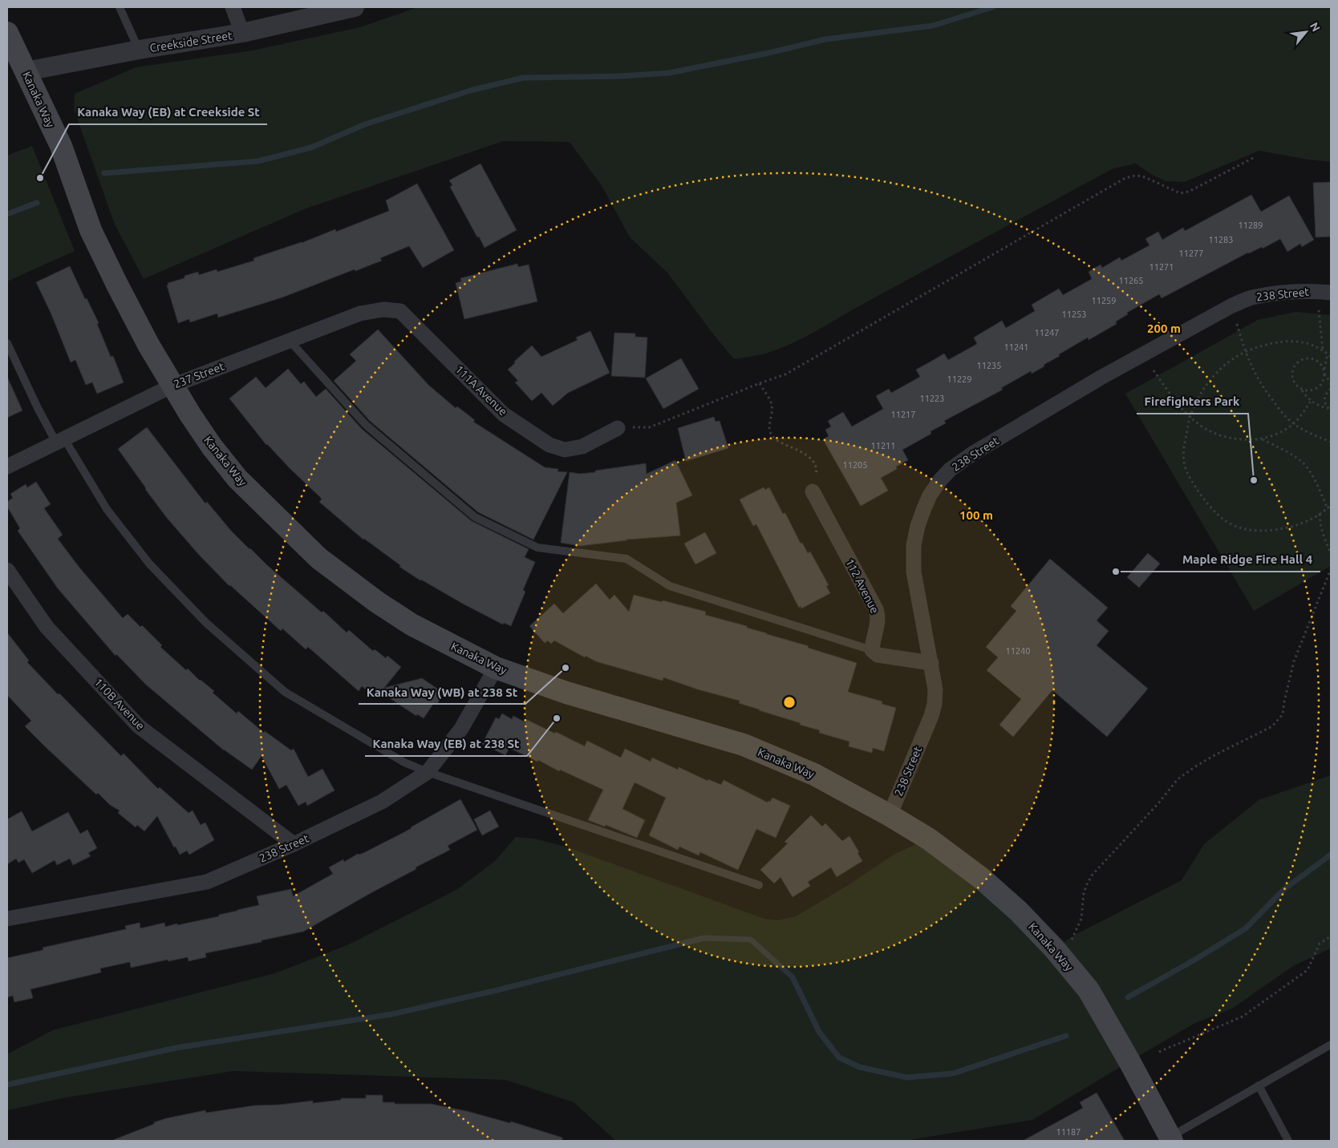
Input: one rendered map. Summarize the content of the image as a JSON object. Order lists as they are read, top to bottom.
{
  "streets": {
    "main road": ["Kanaka Way"],
    "street": [
      "Creekside Street",
      "238 Street",
      "237 Street",
      "111A Avenue",
      "112 Avenue",
      "110B Avenue"
    ]
  },
  "crossings": [
    ["Creekside Street", "Kanaka Way"],
    ["Kanaka Way", "238 Street"],
    ["Kanaka Way", "237 Street"],
    ["238 Street", "110B Avenue"],
    ["237 Street", "111A Avenue"]
  ],
  "places": [
    "Kanaka Way (EB) at Creekside St",
    "Firefighters Park",
    "Maple Ridge Fire Hall 4",
    "Kanaka Way (WB) at 238 St",
    "Kanaka Way (EB) at 238 St"
  ],
  "house_numbers": [
    "11289",
    "11283",
    "11277",
    "11271",
    "11265",
    "11259",
    "11253",
    "11247",
    "11241",
    "11235",
    "11229",
    "11223",
    "11217",
    "11211",
    "11205",
    "11240",
    "11187"
  ],
  "north": "top right",
  "rings": ["200 m", "100 m"]
}
